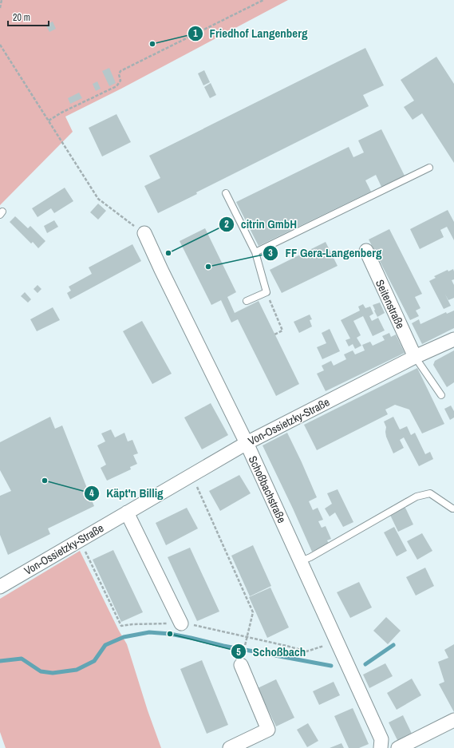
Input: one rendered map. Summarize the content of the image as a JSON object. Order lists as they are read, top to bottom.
{
  "streets": {
    "street": ["Seitenstraße", "Von-Ossietzky-Straße", "Schoßbachstraße"]
  },
  "crossings": [
    ["Seitenstraße", "Von-Ossietzky-Straße"],
    ["Von-Ossietzky-Straße", "Schoßbachstraße"]
  ],
  "places": [
    "Friedhof Langenberg",
    "citrin GmbH",
    "FF Gera-Langenberg",
    "Käpt'n Billig",
    "Schoßbach"
  ],
  "scale_bar": "20 m"
}
